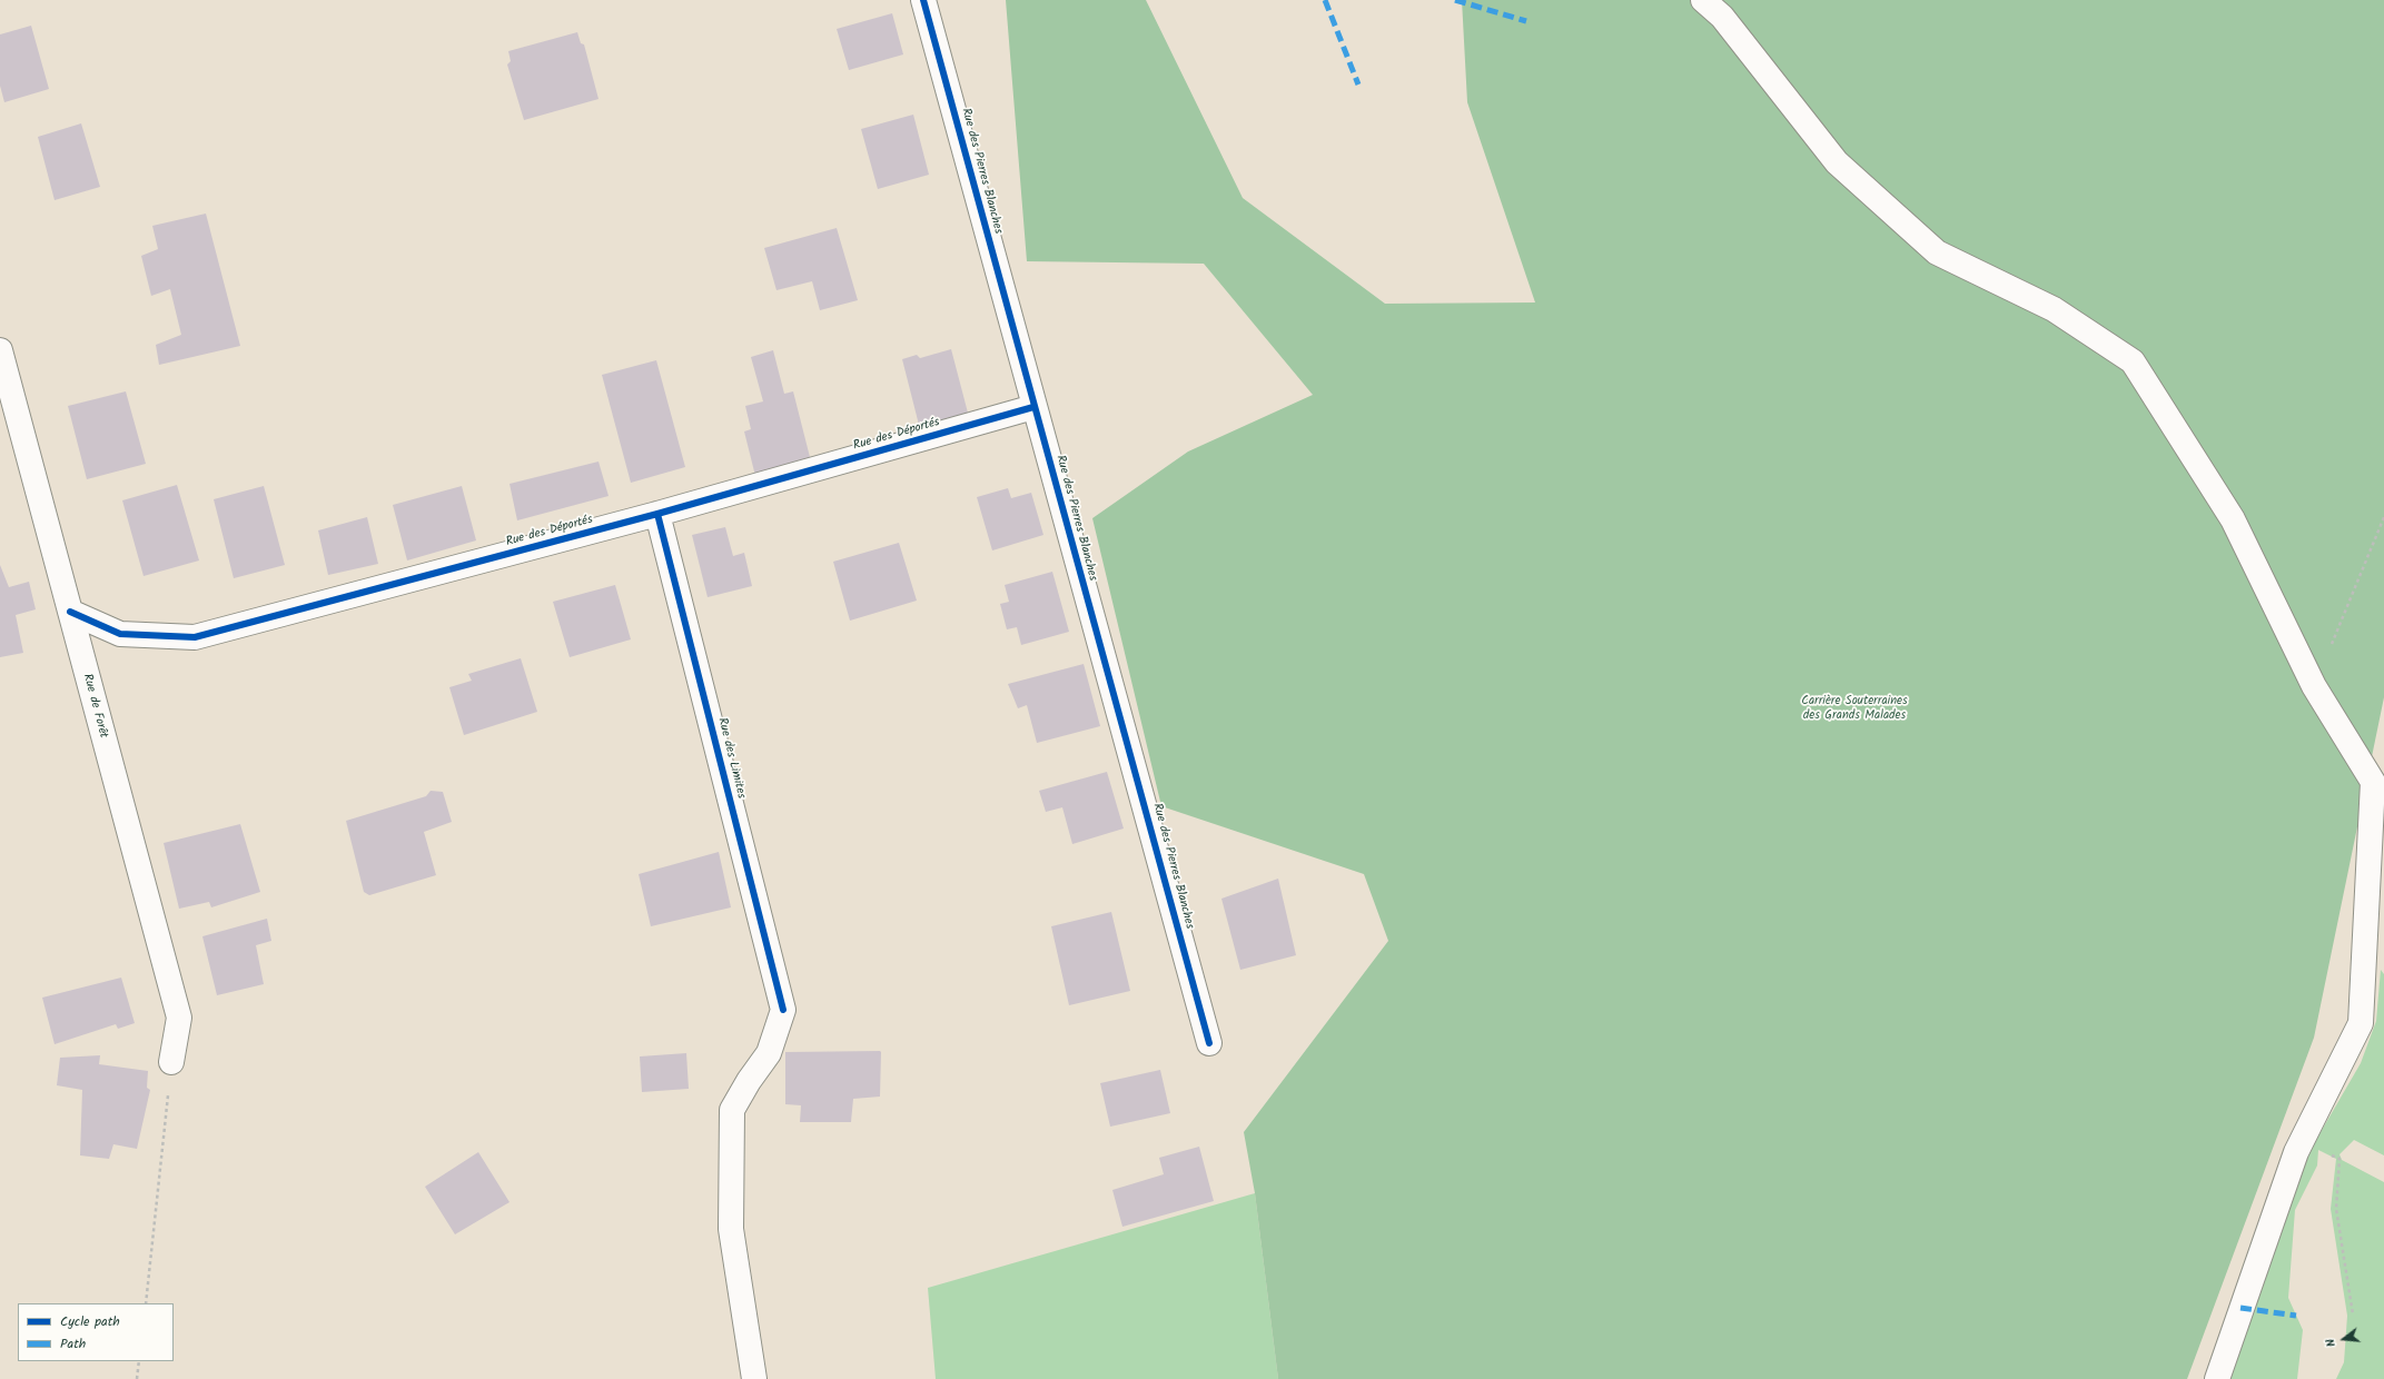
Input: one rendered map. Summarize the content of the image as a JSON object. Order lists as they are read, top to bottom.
{
  "streets": {
    "street": [
      "Rue des Pierres Blanches",
      "Rue des Déportés",
      "Rue de Forêt",
      "Rue des Limites"
    ]
  },
  "crossings": [
    ["Rue des Pierres Blanches", "Rue des Déportés"],
    ["Rue des Déportés", "Rue de Forêt"],
    ["Rue des Déportés", "Rue des Limites"]
  ],
  "parks": ["Carrière Souterraines des Grands Malades"],
  "legend": ["Cycle path", "Path"],
  "north": "left"
}
